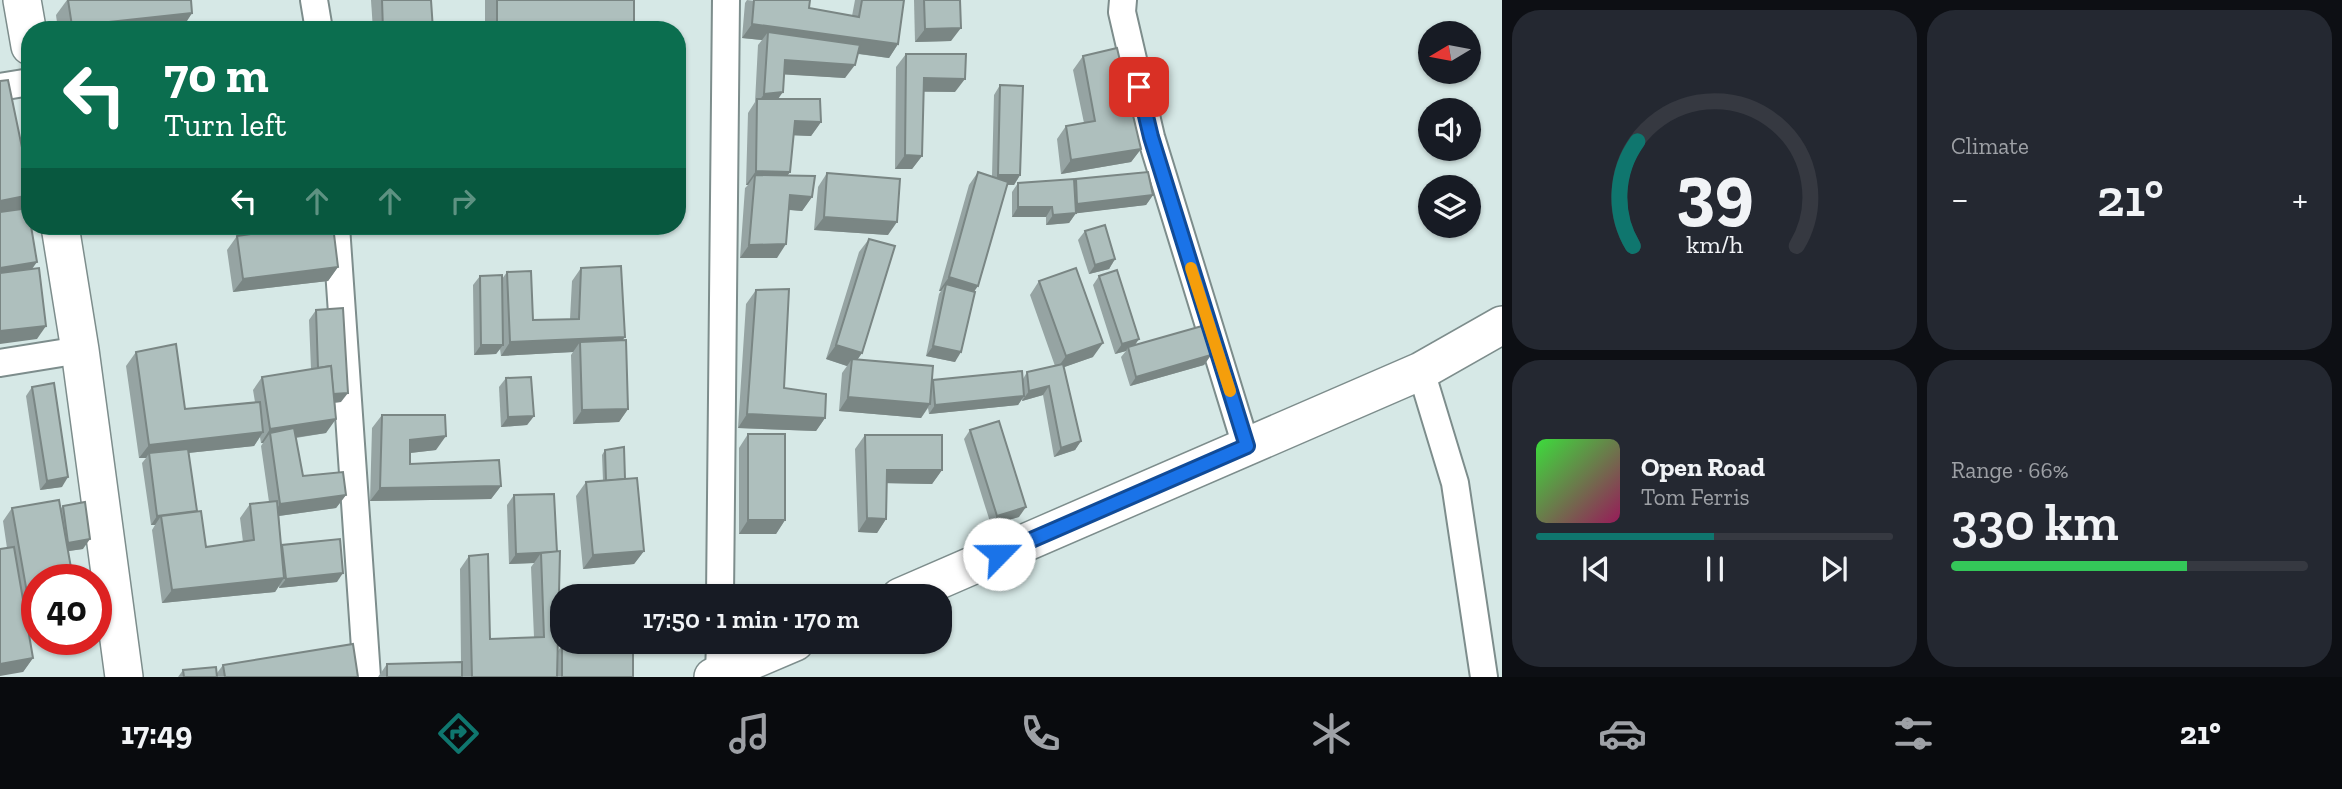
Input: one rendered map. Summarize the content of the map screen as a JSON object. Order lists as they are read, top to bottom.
{
  "north": "left",
  "page": {
    "tile": [
      "Climate",
      ["Range · 66%", "330 km"]
    ],
    "turn": ["70 m", "Turn left"],
    "heat": ["−", "21°", "+"],
    "song": ["Open Road", "Tom Ferris"],
    "limit": "40",
    "trip": "17:50 · 1 min · 170 m",
    "tabs": ["17:49", "21°"],
    "gauge": ["39", "km/h"]
  }
}
